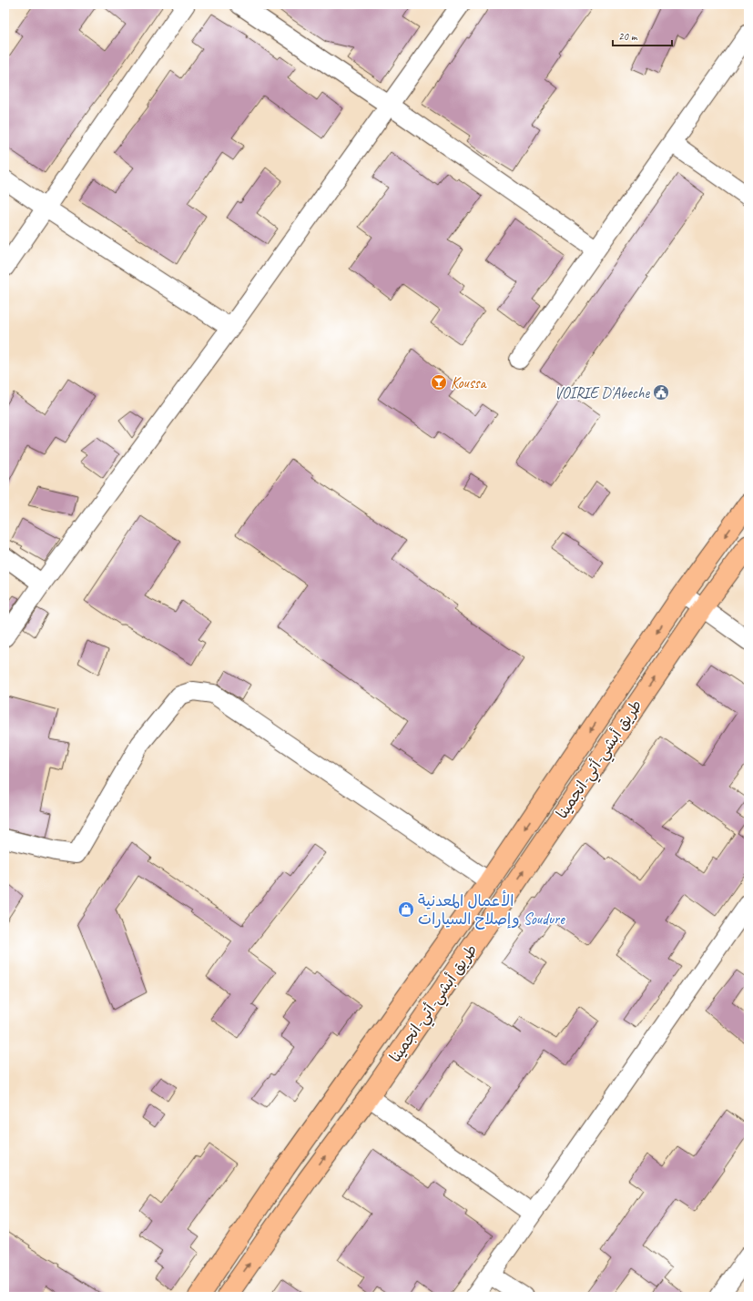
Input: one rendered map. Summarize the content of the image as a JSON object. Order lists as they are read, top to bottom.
{
  "streets": {
    "highway": ["طريق أبشي-أتي-انجمينا"]
  },
  "places": {
    "bar": ["Koussa"],
    "public building": ["VOIRIE D'Abeche"],
    "shop": ["الأعمال المعدنية وإصلاح السيارات Soudure"]
  },
  "scale_bar": "20 m"
}
